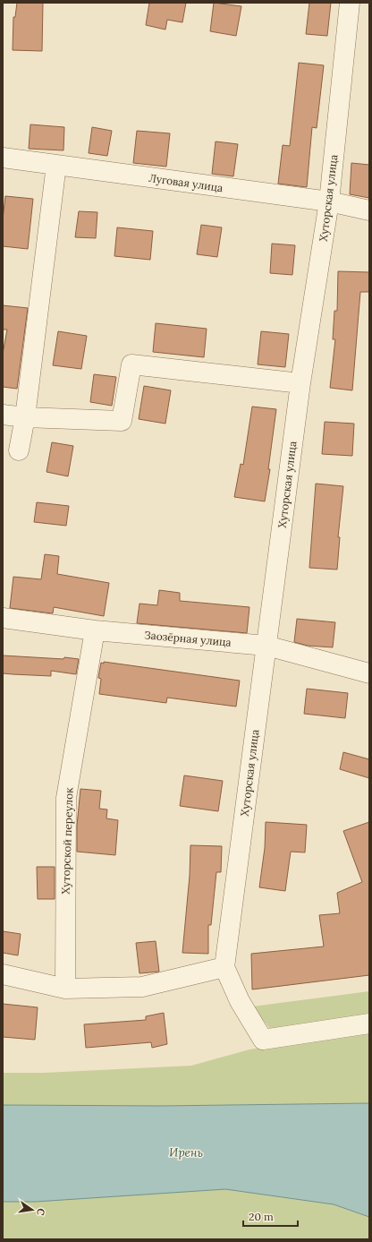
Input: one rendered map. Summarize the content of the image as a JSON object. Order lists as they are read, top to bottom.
{
  "streets": {
    "street": [
      "Луговая улица",
      "Хуторская улица",
      "Заозёрная улица",
      "Хуторской переулок"
    ]
  },
  "crossings": [
    ["Луговая улица", "Хуторская улица"],
    ["Хуторская улица", "Заозёрная улица"],
    ["Заозёрная улица", "Хуторской переулок"]
  ],
  "water": ["Ирень"],
  "scale_bar": "20 m",
  "north": "right"
}
